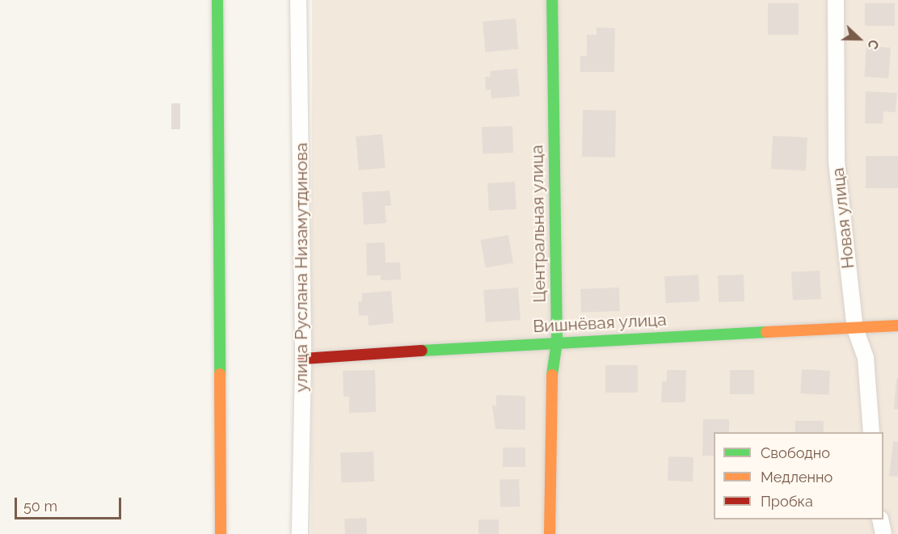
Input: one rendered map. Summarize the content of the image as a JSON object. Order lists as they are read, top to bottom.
{
  "streets": {
    "street": [
      "Новая улица",
      "Центральная улица",
      "улица Руслана Низамутдинова",
      "Вишнёвая улица"
    ]
  },
  "crossings": [
    ["Новая улица", "Вишнёвая улица"],
    ["Центральная улица", "Вишнёвая улица"],
    ["улица Руслана Низамутдинова", "Вишнёвая улица"]
  ],
  "legend": ["Свободно", "Медленно", "Пробка"],
  "scale_bar": "50 m",
  "north": "right"
}
